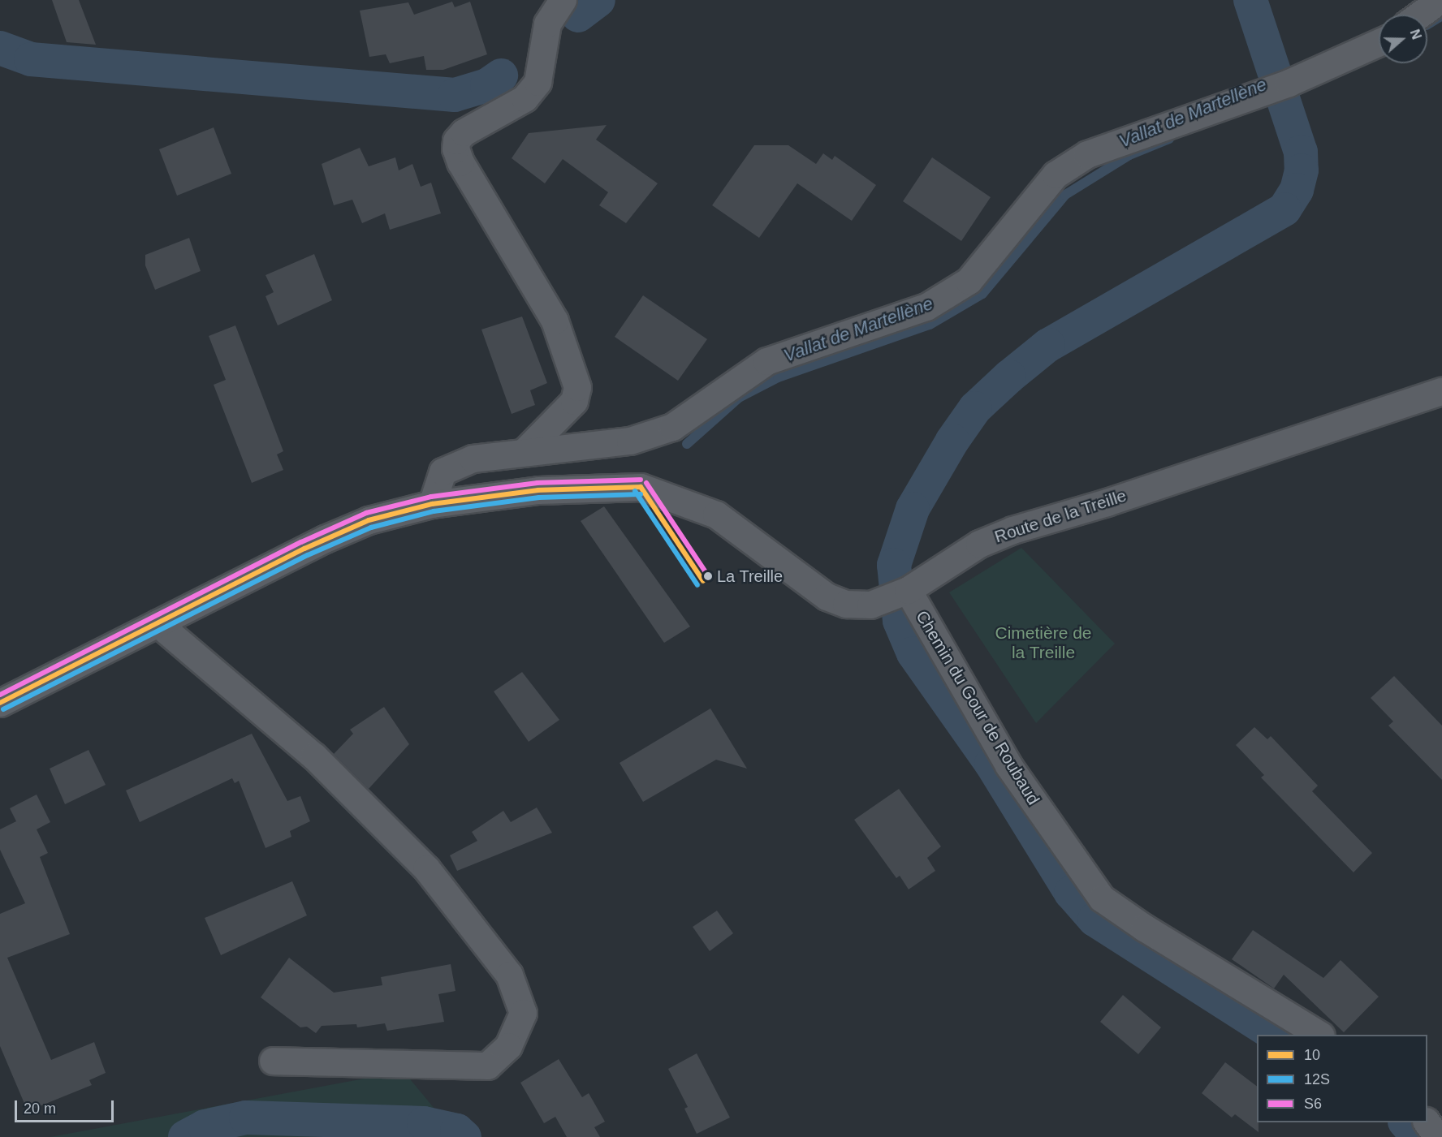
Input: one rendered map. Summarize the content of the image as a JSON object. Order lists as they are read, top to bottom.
{
  "streets": {
    "street": ["Route de la Treille", "Chemin du Gour de Roubaud"]
  },
  "crossings": [
    ["Route de la Treille", "Chemin du Gour de Roubaud"]
  ],
  "water": ["Vallat de Martellène"],
  "parks": ["Cimetière de la Treille"],
  "places": ["La Treille"],
  "lines": ["transit line S6", "transit line 10", "transit line 12S"],
  "legend": ["10", "12S", "S6"],
  "scale_bar": "20 m",
  "north": "right"
}
